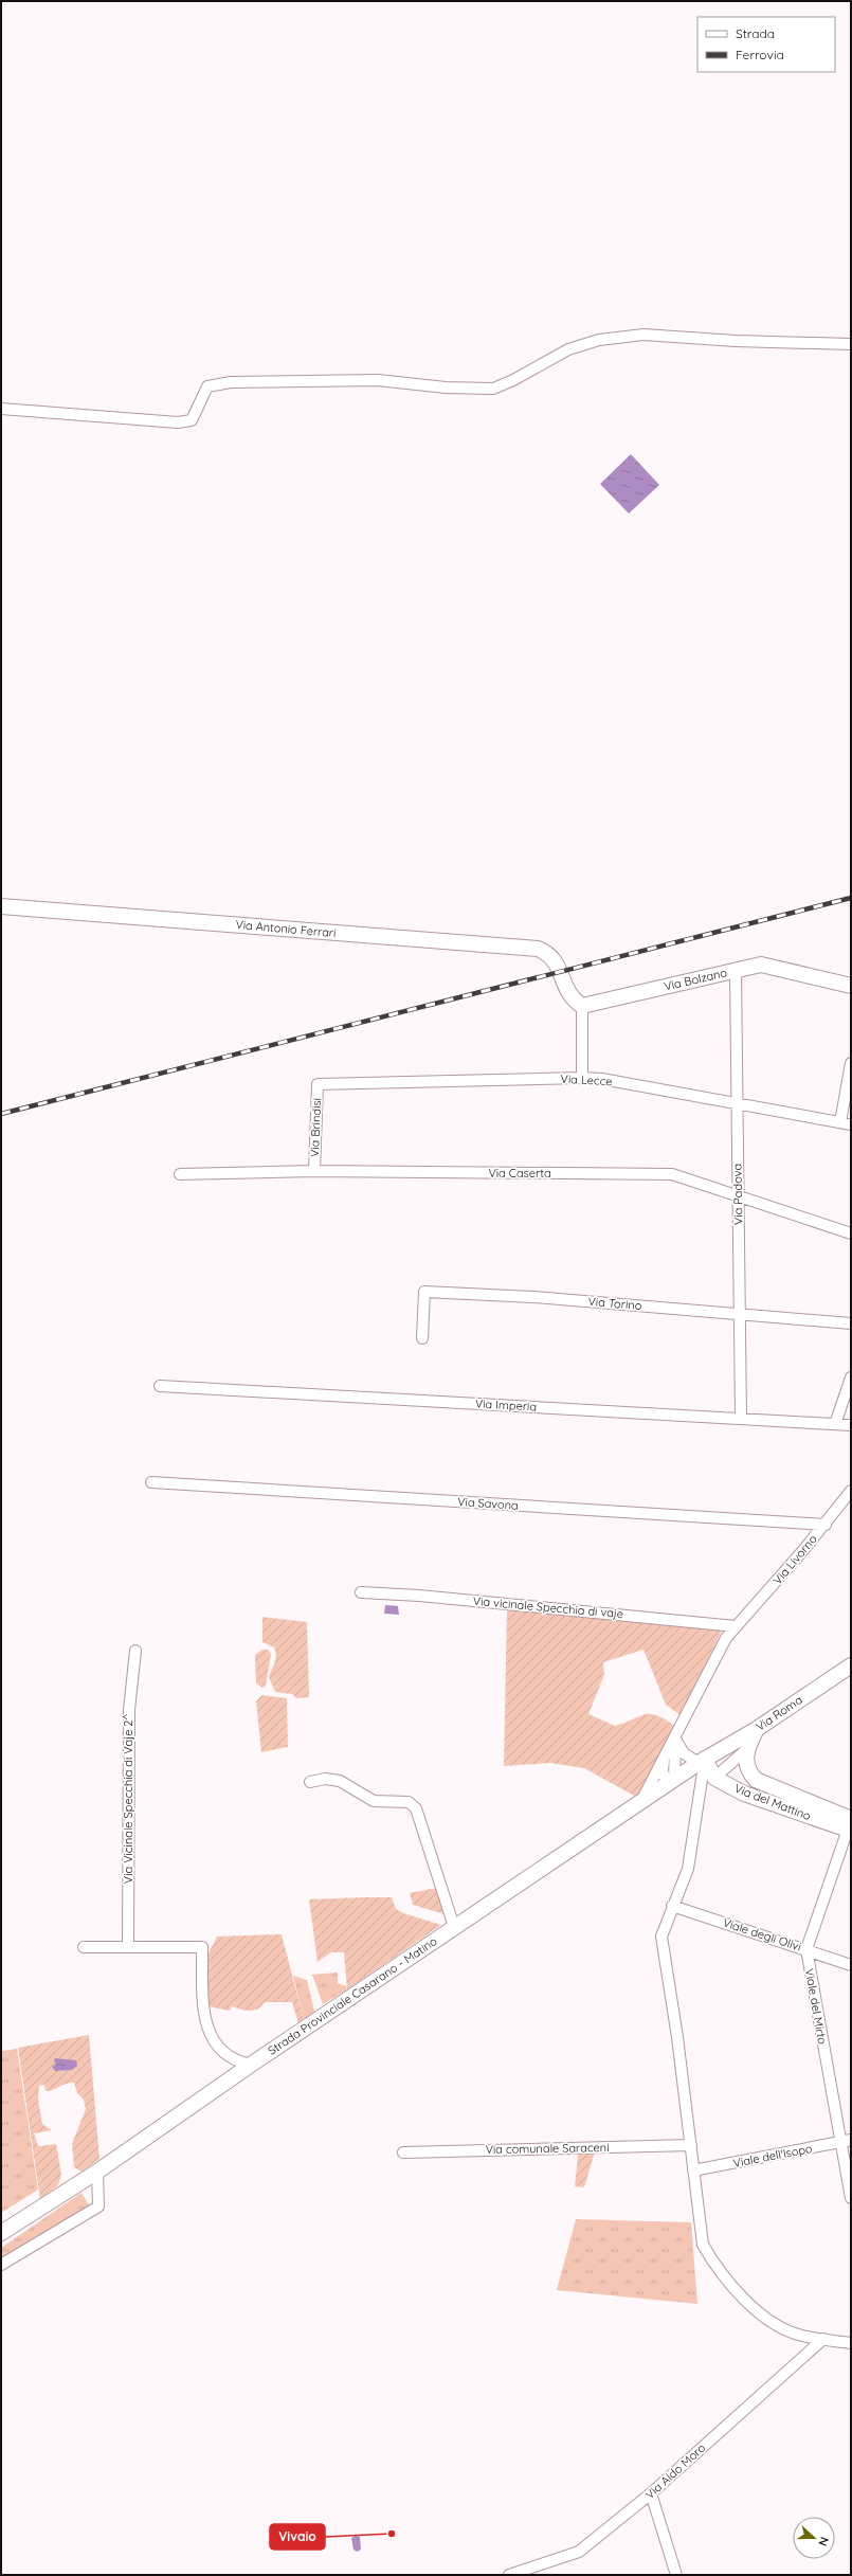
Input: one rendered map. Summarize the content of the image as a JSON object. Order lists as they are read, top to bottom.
{
  "streets": {
    "main road": [
      "Via Antonio Ferrari",
      "Via Bolzano",
      "Via Roma",
      "Via del Mattino",
      "Strada Provinciale Casarano - Matino"
    ],
    "street": [
      "Via Lecce",
      "Via Brindisi",
      "Via Caserta",
      "Via Padova",
      "Via Torino",
      "Via Imperia",
      "Via Savona",
      "Via Livorno",
      "Via vicinale Specchia di vaje",
      "Via Vicinale Specchia di Vaje 2^",
      "Viale degli Olivi",
      "Viale del Mirto",
      "Via comunale Saraceni",
      "Viale dell'Isopo",
      "Via Aldo Moro"
    ]
  },
  "crossings": [
    ["Via Antonio Ferrari", "Via Bolzano"],
    ["Via Bolzano", "Via Padova"],
    ["Via Lecce", "Via Brindisi"],
    ["Via Lecce", "Via Padova"],
    ["Via Brindisi", "Via Caserta"],
    ["Via Caserta", "Via Padova"],
    ["Via Padova", "Via Torino"],
    ["Via Padova", "Via Imperia"],
    ["Via Savona", "Via Livorno"],
    ["Via Livorno", "Via vicinale Specchia di vaje"],
    ["Via Livorno", "Strada Provinciale Casarano - Matino"],
    ["Via Roma", "Via del Mattino"],
    ["Via Roma", "Strada Provinciale Casarano - Matino"],
    ["Via del Mattino", "Viale del Mirto"],
    ["Viale degli Olivi", "Viale del Mirto"],
    ["Viale del Mirto", "Viale dell'Isopo"]
  ],
  "places": ["Vivaio"],
  "legend": ["Strada", "Ferrovia"],
  "north": "right"
}
